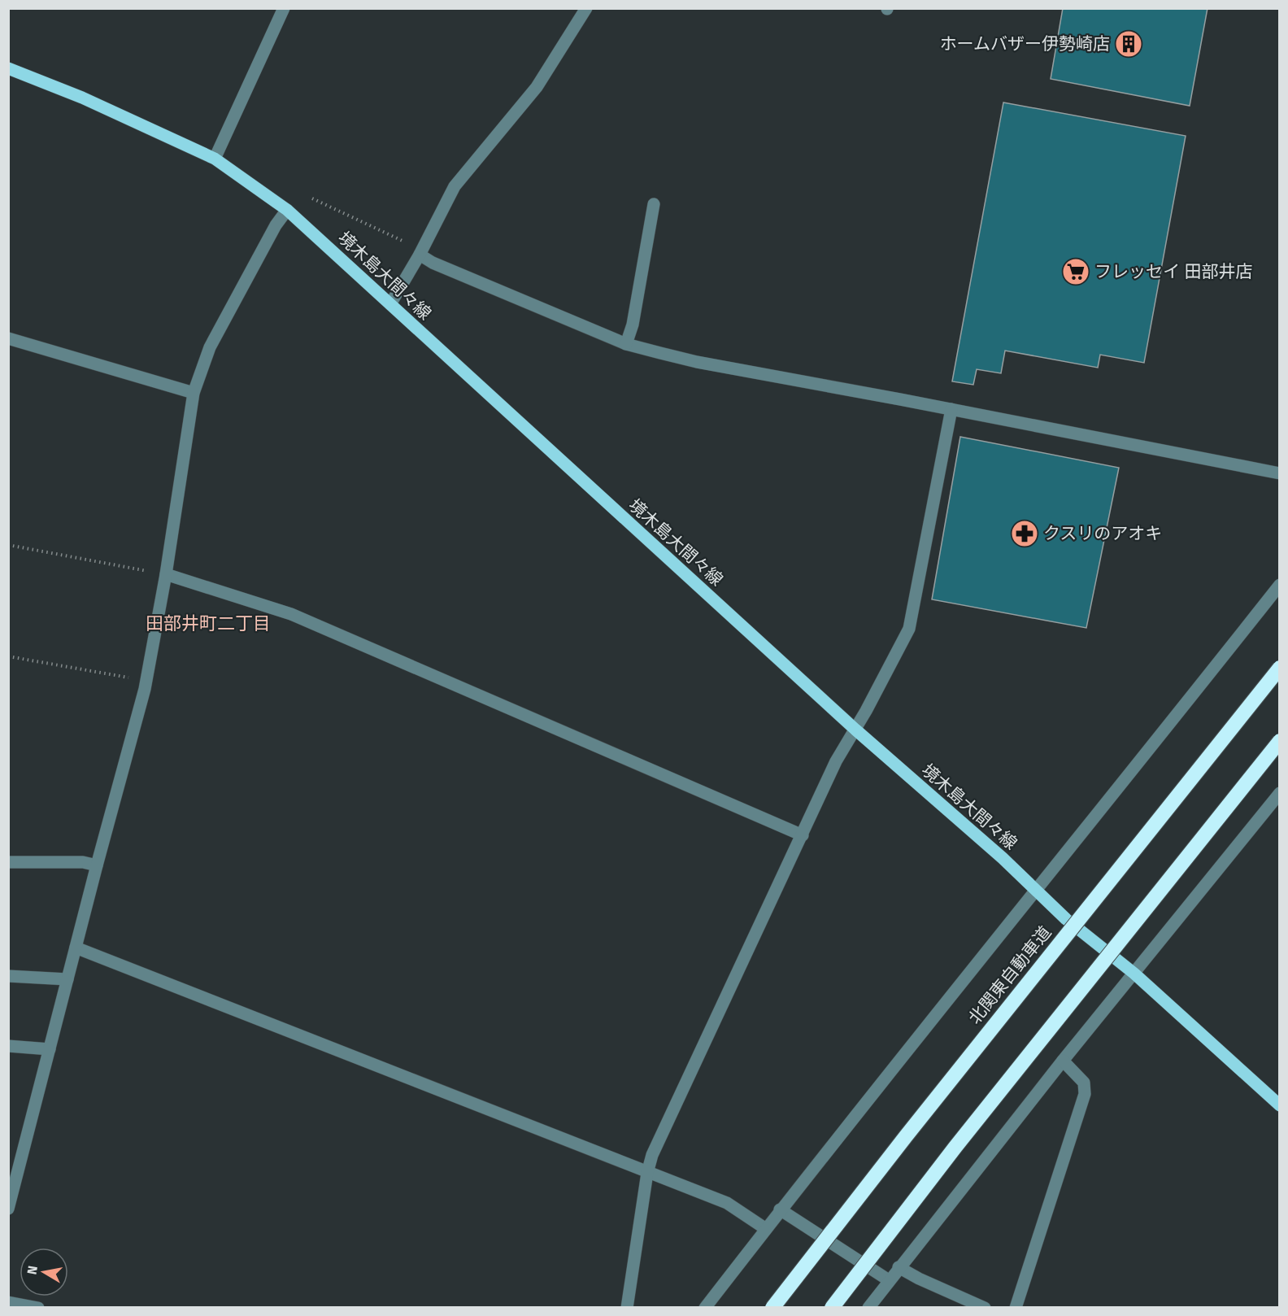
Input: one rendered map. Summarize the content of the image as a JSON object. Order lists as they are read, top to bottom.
{
  "streets": {
    "highway": ["北関東自動車道"],
    "main road": ["境木島大間々線"]
  },
  "districts": ["田部井町二丁目"],
  "places": {
    "building": ["ホームバザー伊勢崎店"],
    "supermarket": ["フレッセイ 田部井店"],
    "pharmacy": ["クスリのアオキ"]
  },
  "north": "left"
}
